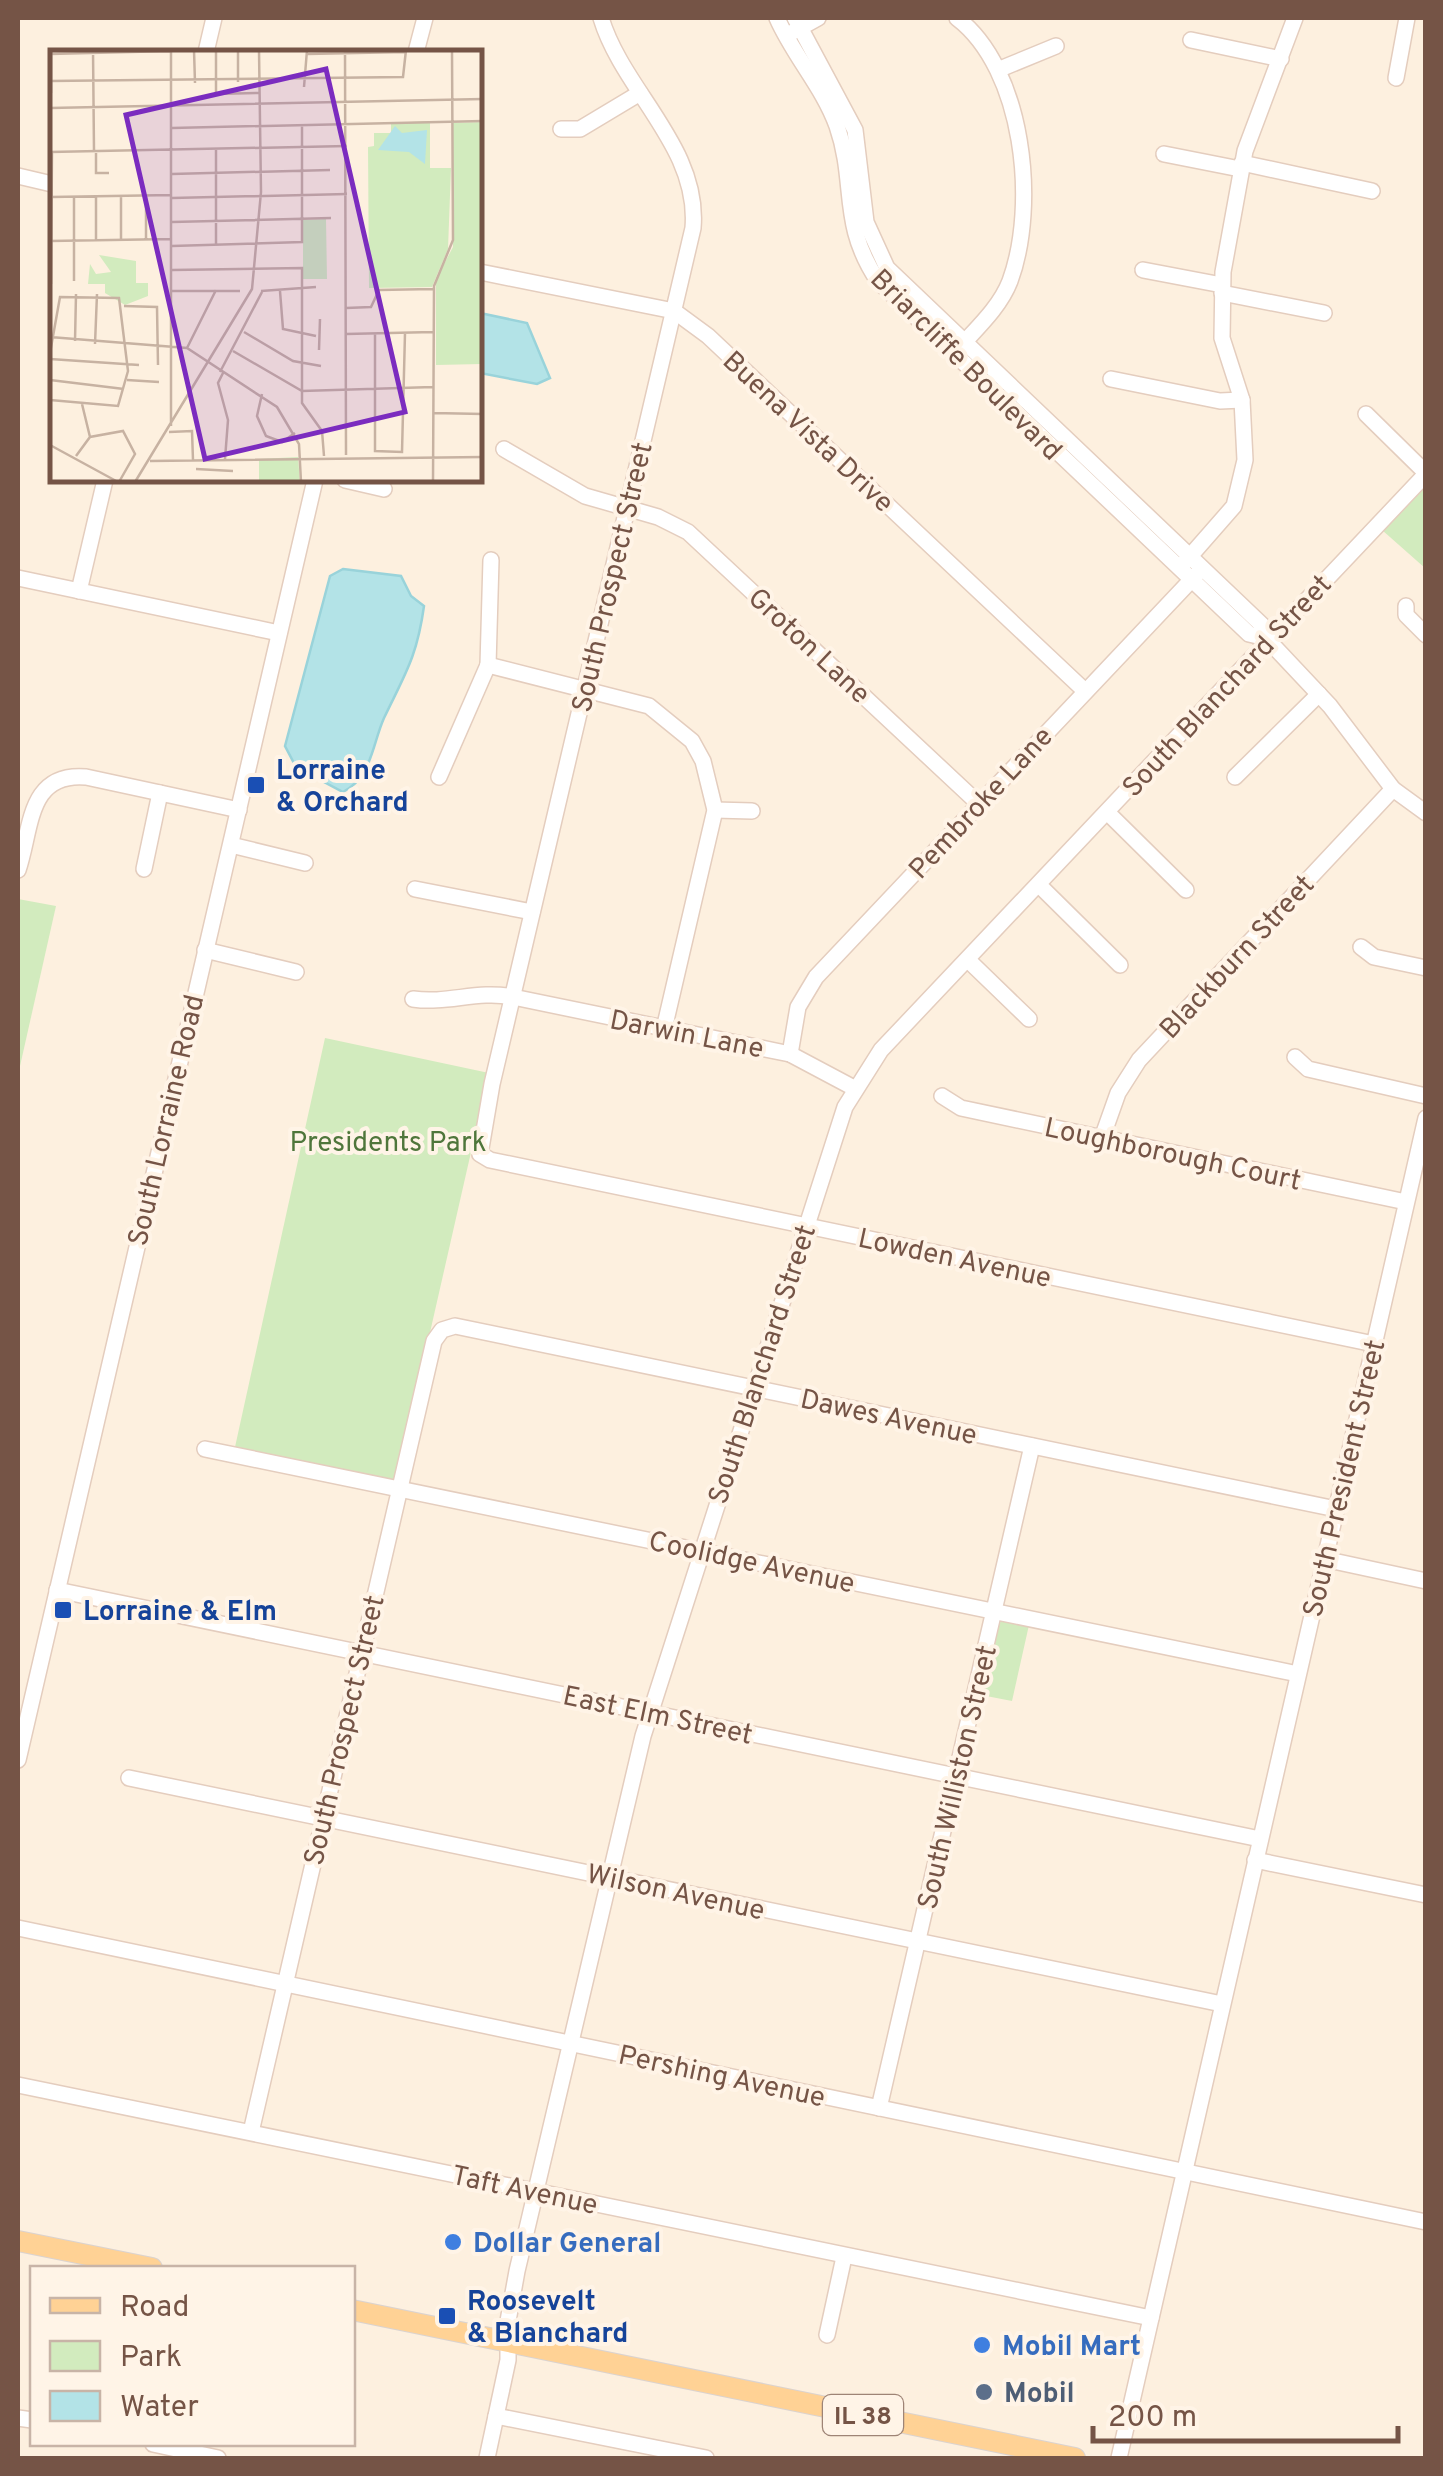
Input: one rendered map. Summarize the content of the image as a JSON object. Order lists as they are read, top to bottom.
{
  "streets": {
    "main road": ["IL 38"],
    "street": [
      "Briarcliffe Boulevard",
      "Buena Vista Drive",
      "South Prospect Street",
      "Groton Lane",
      "South Blanchard Street",
      "Pembroke Lane",
      "Blackburn Street",
      "Darwin Lane",
      "South Lorraine Road",
      "Loughborough Court",
      "Lowden Avenue",
      "Dawes Avenue",
      "South President Street",
      "Coolidge Avenue",
      "East Elm Street",
      "South Williston Street",
      "Wilson Avenue",
      "Pershing Avenue",
      "Taft Avenue"
    ]
  },
  "crossings": [
    ["Briarcliffe Boulevard", "South Blanchard Street"],
    ["Briarcliffe Boulevard", "Pembroke Lane"],
    ["Briarcliffe Boulevard", "Blackburn Street"],
    ["Buena Vista Drive", "South Prospect Street"],
    ["Buena Vista Drive", "Pembroke Lane"],
    ["South Prospect Street", "Groton Lane"],
    ["South Prospect Street", "Darwin Lane"],
    ["South Prospect Street", "Lowden Avenue"],
    ["South Prospect Street", "Dawes Avenue"],
    ["South Prospect Street", "Coolidge Avenue"],
    ["South Prospect Street", "East Elm Street"],
    ["South Prospect Street", "Wilson Avenue"],
    ["South Prospect Street", "Pershing Avenue"],
    ["South Prospect Street", "Taft Avenue"],
    ["Groton Lane", "Pembroke Lane"],
    ["South Blanchard Street", "Darwin Lane"],
    ["South Blanchard Street", "Lowden Avenue"],
    ["South Blanchard Street", "Dawes Avenue"],
    ["South Blanchard Street", "Coolidge Avenue"],
    ["South Blanchard Street", "East Elm Street"],
    ["South Blanchard Street", "Wilson Avenue"],
    ["South Blanchard Street", "Pershing Avenue"],
    ["South Blanchard Street", "Taft Avenue"],
    ["South Blanchard Street", "IL 38"],
    ["Pembroke Lane", "Darwin Lane"],
    ["Blackburn Street", "Loughborough Court"],
    ["South Lorraine Road", "East Elm Street"],
    ["Loughborough Court", "South President Street"],
    ["Lowden Avenue", "South President Street"],
    ["Dawes Avenue", "South President Street"],
    ["Dawes Avenue", "South Williston Street"],
    ["South President Street", "Coolidge Avenue"],
    ["South President Street", "East Elm Street"],
    ["Coolidge Avenue", "South Williston Street"],
    ["East Elm Street", "South Williston Street"],
    ["South Williston Street", "Wilson Avenue"],
    ["South Williston Street", "Pershing Avenue"]
  ],
  "parks": ["Presidents Park"],
  "places": {
    "transit": ["Lorraine & Orchard", "Lorraine & Elm", "Roosevelt & Blanchard"],
    "other": ["Dollar General", "Mobil Mart", "Mobil"]
  },
  "legend": ["Road", "Park", "Water"],
  "scale_bar": "200 m"
}
